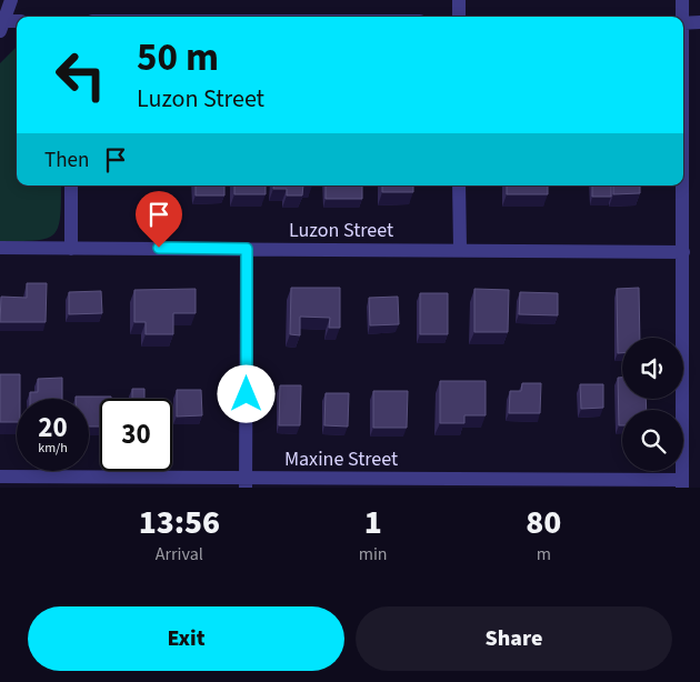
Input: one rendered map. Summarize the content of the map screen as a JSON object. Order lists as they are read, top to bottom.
{
  "streets": {
    "street": ["Luzon Street", "Maxine Street"]
  },
  "page": {
    "turn": ["50 m", "Luzon Street"],
    "then": "Then",
    "speed": "20 km/h",
    "limit": "30",
    "eta": [
      "13:56",
      "Arrival",
      "1",
      "min",
      "80",
      "m"
    ],
    "buttons": ["Exit", "Share"]
  }
}
